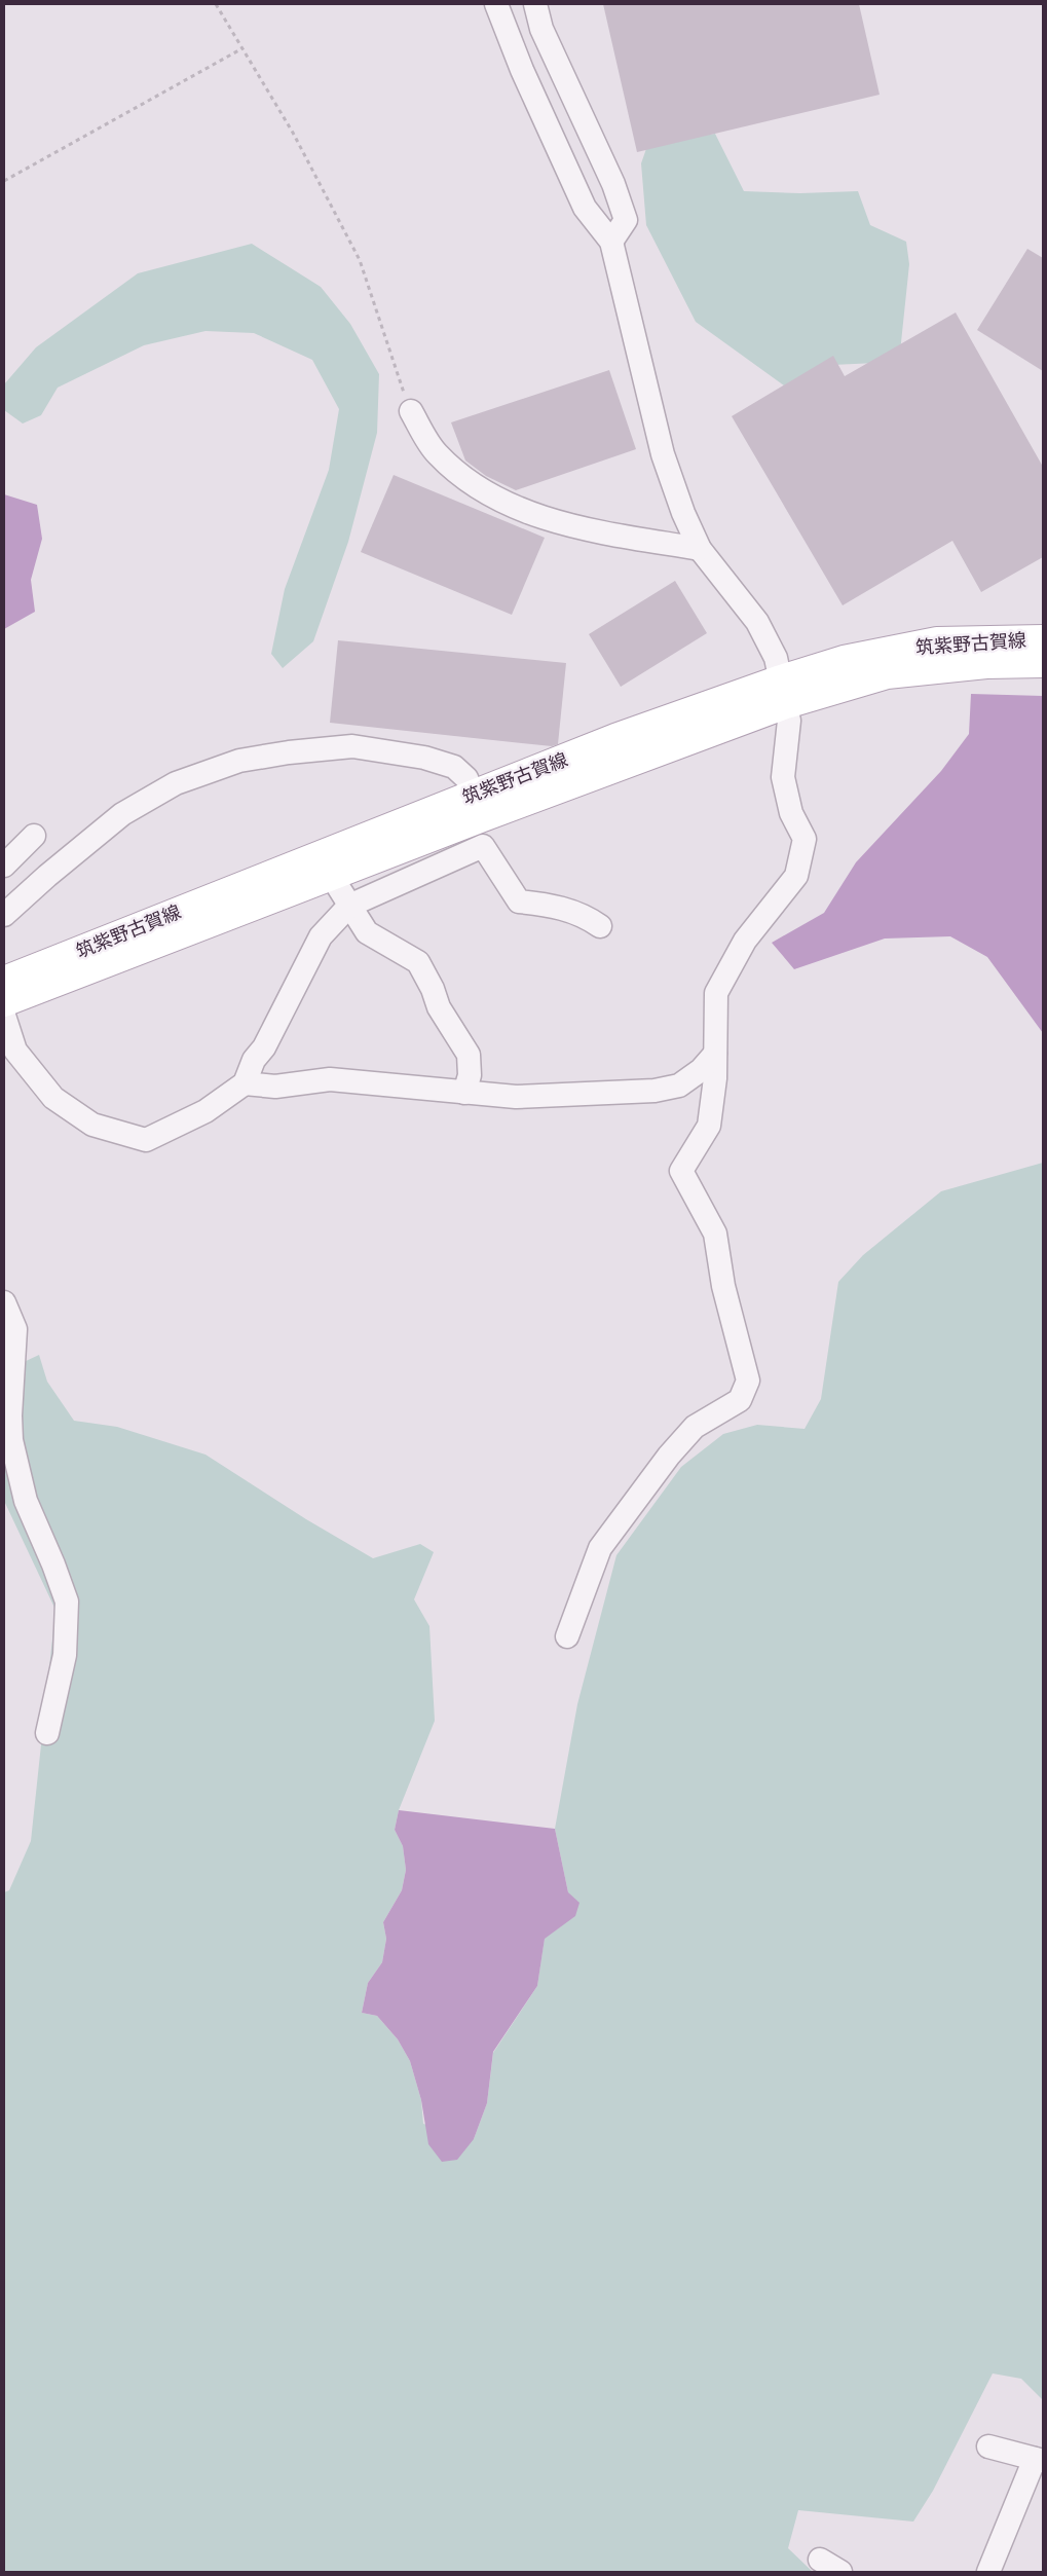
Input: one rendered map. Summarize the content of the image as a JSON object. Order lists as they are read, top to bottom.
{
  "streets": {
    "main road": ["筑紫野古賀線"]
  }
}
